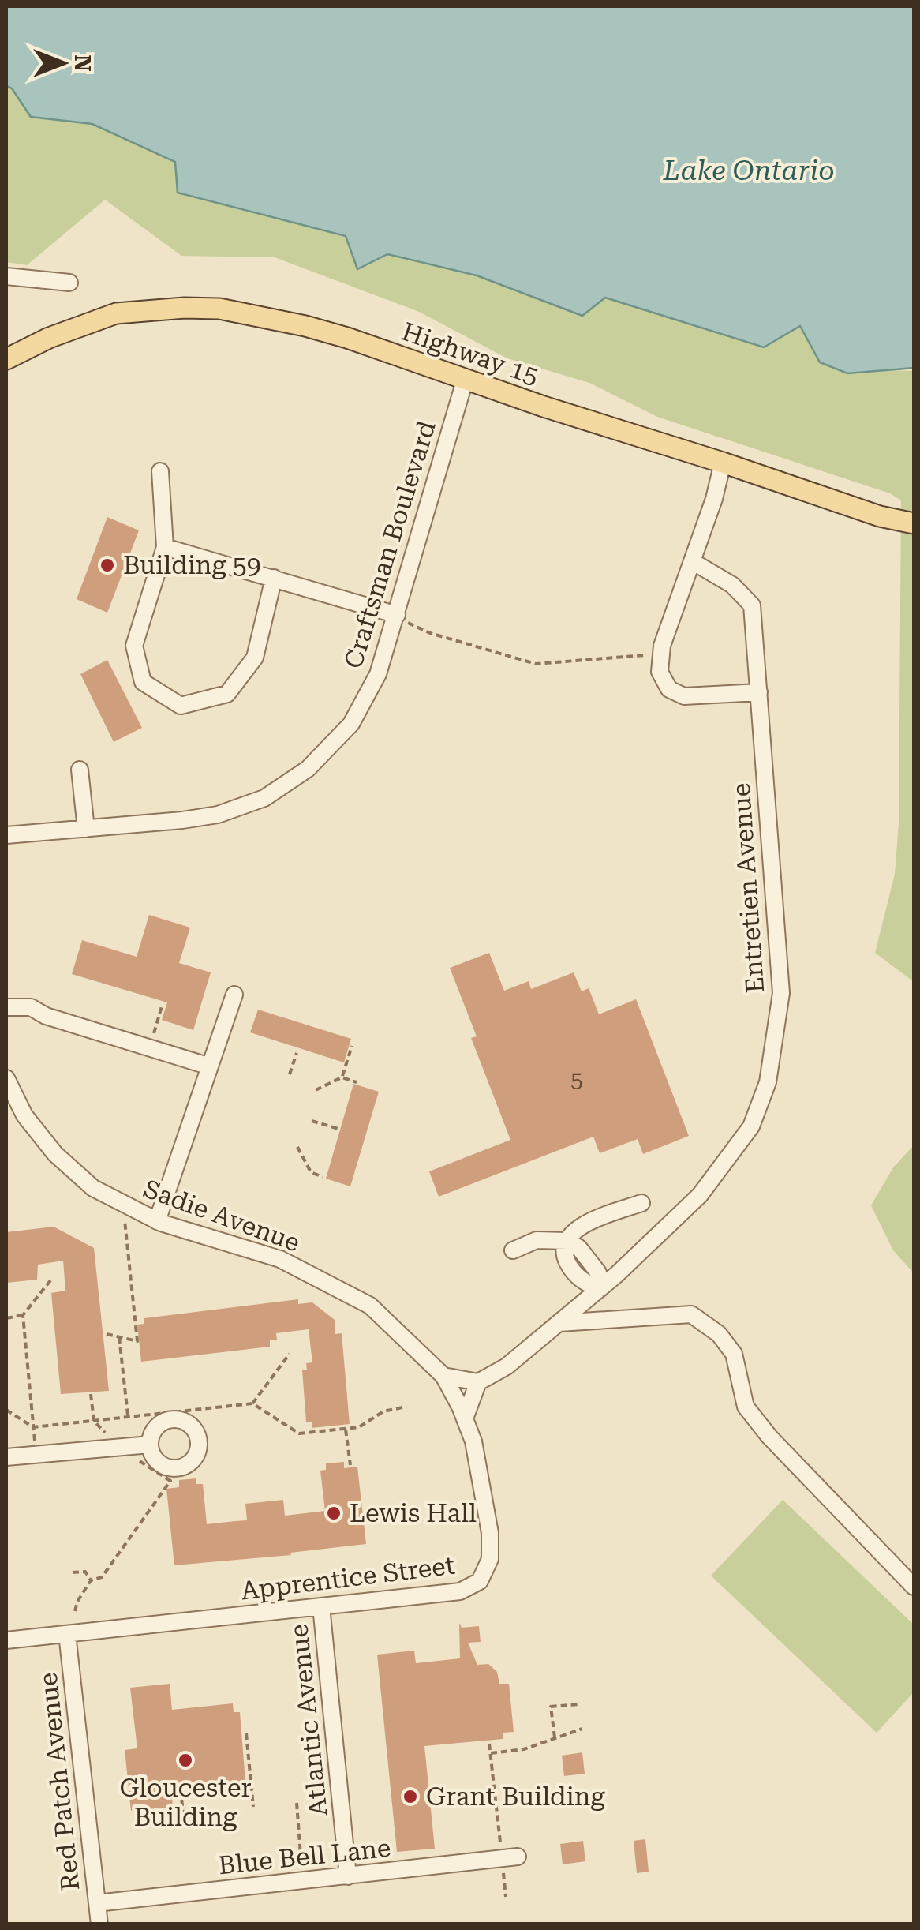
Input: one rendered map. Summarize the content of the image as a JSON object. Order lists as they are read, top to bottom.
{
  "streets": {
    "main road": ["Highway 15"],
    "street": [
      "Craftsman Boulevard",
      "Entretien Avenue",
      "Sadie Avenue",
      "Apprentice Street",
      "Atlantic Avenue",
      "Red Patch Avenue",
      "Blue Bell Lane"
    ]
  },
  "crossings": [
    ["Highway 15", "Craftsman Boulevard"],
    ["Sadie Avenue", "Apprentice Street"],
    ["Apprentice Street", "Atlantic Avenue"],
    ["Apprentice Street", "Red Patch Avenue"],
    ["Atlantic Avenue", "Blue Bell Lane"],
    ["Red Patch Avenue", "Blue Bell Lane"]
  ],
  "water": ["Lake Ontario"],
  "places": [
    "Building 59",
    "Lewis Hall",
    "Gloucester Building",
    "Grant Building"
  ],
  "house_numbers": ["5"],
  "north": "right"
}
